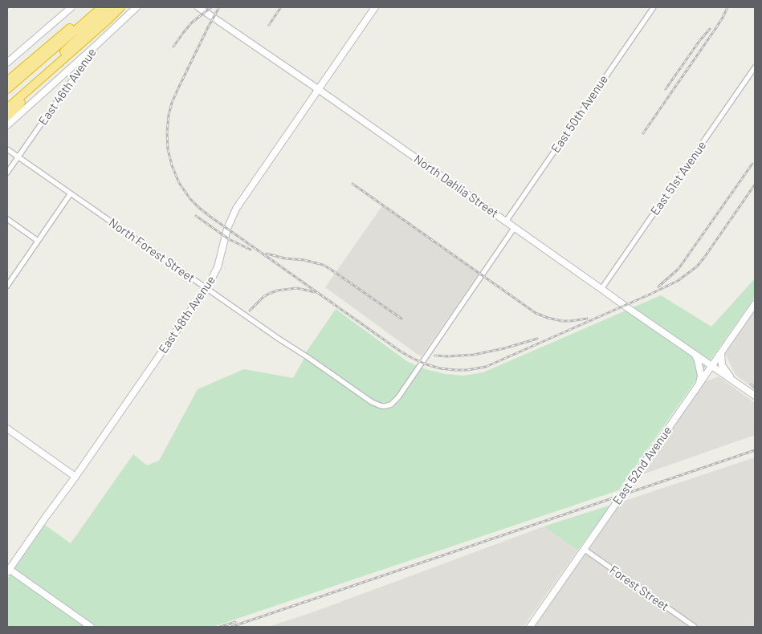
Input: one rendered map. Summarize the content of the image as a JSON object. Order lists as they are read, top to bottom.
{
  "streets": {
    "street": [
      "East 46th Avenue",
      "East 50th Avenue",
      "East 51st Avenue",
      "North Dahlia Street",
      "North Forest Street",
      "East 48th Avenue",
      "East 52nd Avenue",
      "Forest Street"
    ]
  },
  "crossings": [
    ["East 46th Avenue", "North Forest Street"],
    ["East 50th Avenue", "North Dahlia Street"],
    ["East 51st Avenue", "North Dahlia Street"],
    ["North Dahlia Street", "North Forest Street"],
    ["North Dahlia Street", "East 48th Avenue"],
    ["North Dahlia Street", "East 52nd Avenue"],
    ["North Forest Street", "East 48th Avenue"],
    ["East 52nd Avenue", "Forest Street"]
  ]
}
